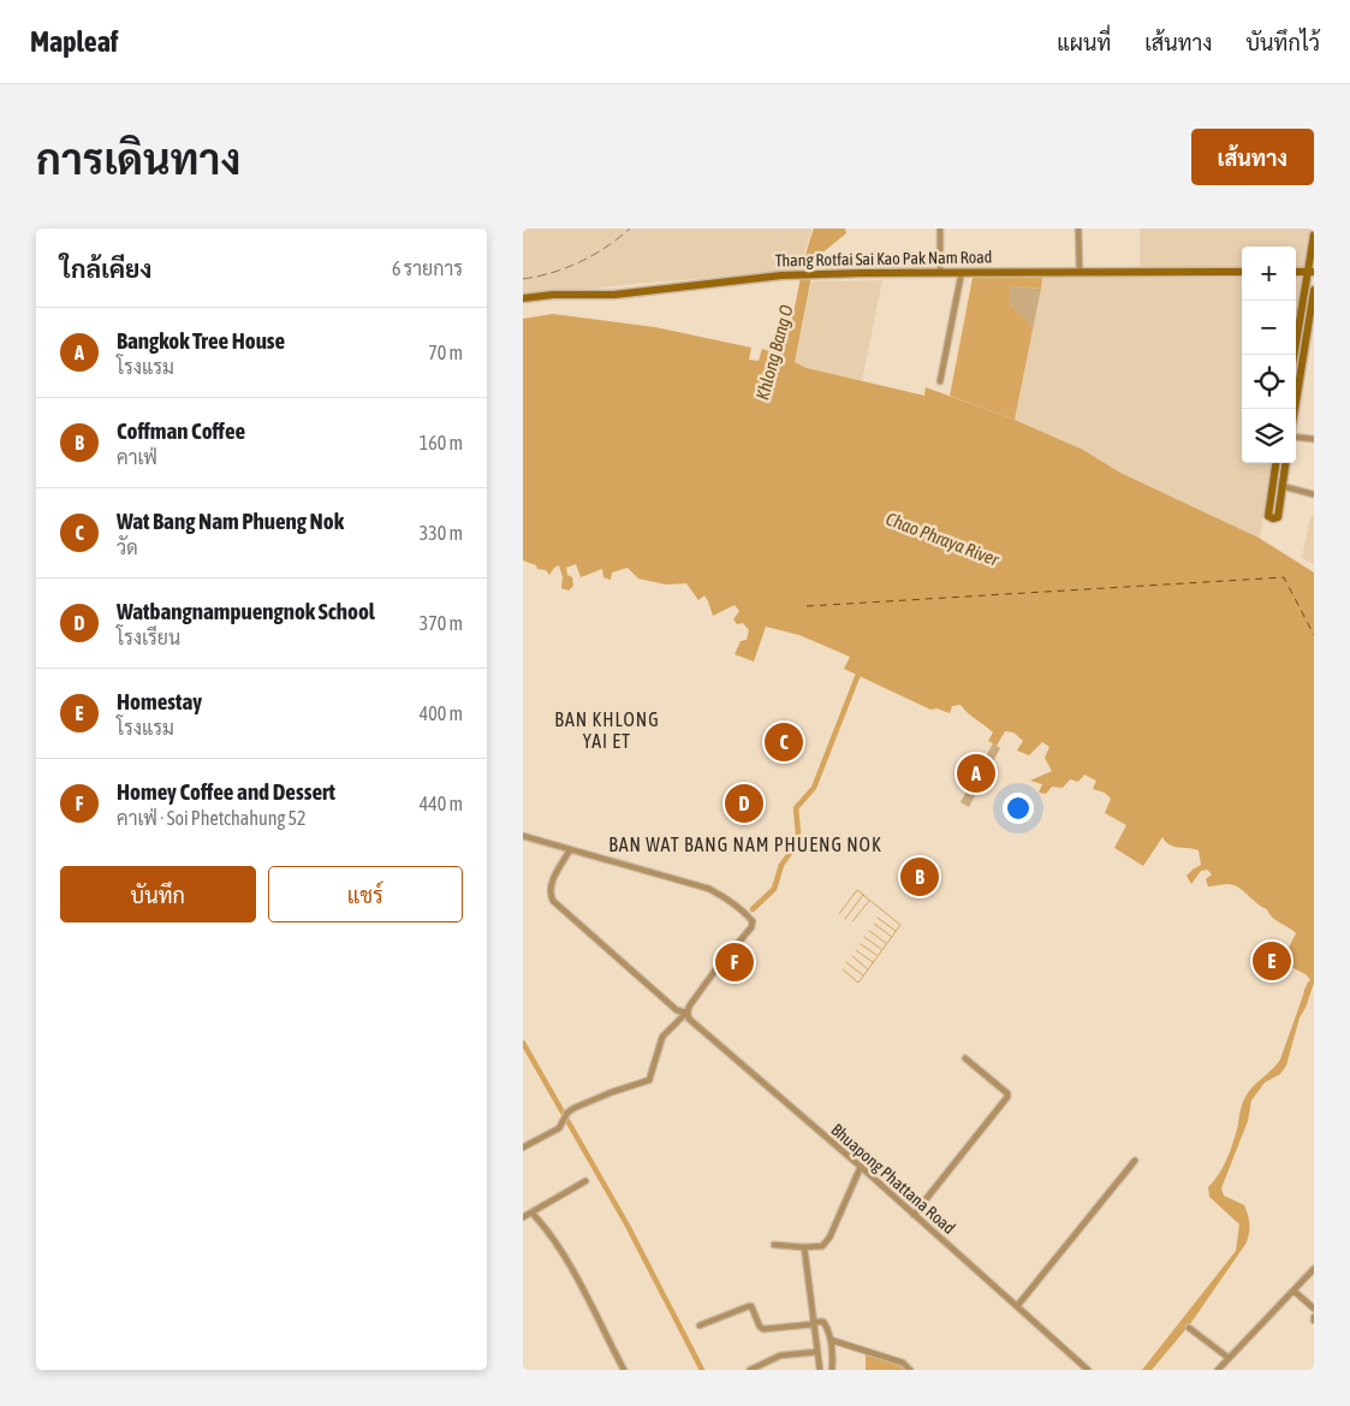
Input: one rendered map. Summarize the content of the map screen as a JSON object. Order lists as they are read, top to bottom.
{
  "streets": {
    "main road": ["Thang Rotfai Sai Kao Pak Nam Road"],
    "street": ["Bhuapong Phattana Road"]
  },
  "districts": ["BAN KHLONG YAI ET", "BAN WAT BANG NAM PHUENG NOK"],
  "water": ["Khlong Bang O", "Chao Phraya River"],
  "page": {
    "header": "Mapleaf",
    "nav": ["แผนที่", "เส้นทาง", "บันทึกไว้"],
    "buttons": [
      "เส้นทาง",
      ["บันทึก", "แชร์"]
    ],
    "title": "การเดินทาง",
    "heading": ["ใกล้เคียง", "6 รายการ"],
    "map_buttons": ["+", "−"],
    "list": [
      {
        "mark": "A",
        "name": "Bangkok Tree House",
        "note": "โรงแรม",
        "value": "70 m"
      },
      {
        "mark": "B",
        "name": "Coffman Coffee",
        "note": "คาเฟ่",
        "value": "160 m"
      },
      {
        "mark": "C",
        "name": "Wat Bang Nam Phueng Nok",
        "note": "วัด",
        "value": "330 m"
      },
      {
        "mark": "D",
        "name": "Watbangnampuengnok School",
        "note": "โรงเรียน",
        "value": "370 m"
      },
      {
        "mark": "E",
        "name": "Homestay",
        "note": "โรงแรม",
        "value": "400 m"
      },
      {
        "mark": "F",
        "name": "Homey Coffee and Dessert",
        "note": "คาเฟ่ · Soi Phetchahung 52",
        "value": "440 m"
      }
    ],
    "pins": [
      "C",
      "A",
      "D",
      "B",
      "E",
      "F"
    ]
  }
}
